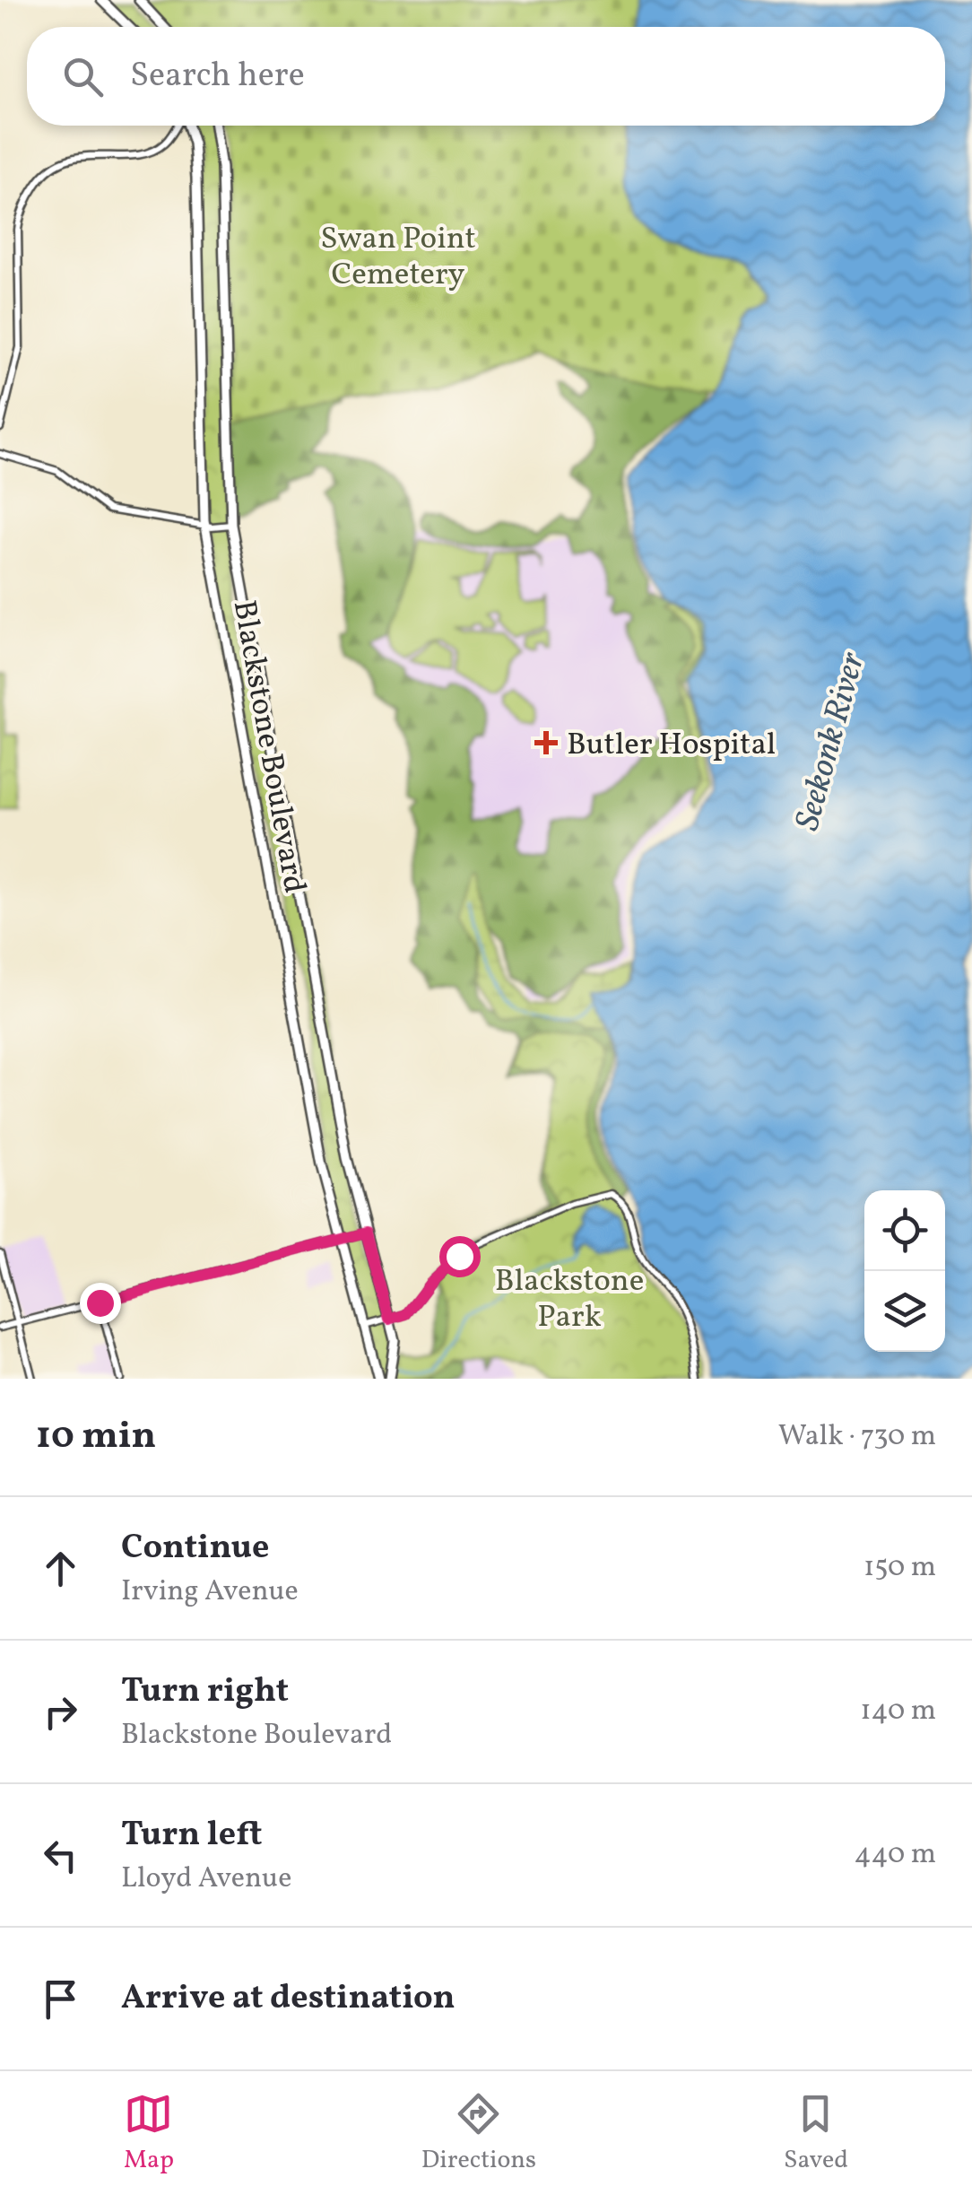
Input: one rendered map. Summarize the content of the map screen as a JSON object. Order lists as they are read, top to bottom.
{
  "streets": {
    "main road": ["Blackstone Boulevard"]
  },
  "water": ["Seekonk River"],
  "parks": ["Swan Point Cemetery", "Blackstone Park"],
  "places": {
    "health": ["Butler Hospital"]
  },
  "page": {
    "search": "Search here",
    "heading": ["10 min", "Walk · 730 m"],
    "list": [
      ["Continue", "Irving Avenue", "150 m"],
      ["Turn right", "Blackstone Boulevard", "140 m"],
      ["Turn left", "Lloyd Avenue", "440 m"],
      "Arrive at destination"
    ],
    "nav": ["Map", "Directions", "Saved"]
  }
}
